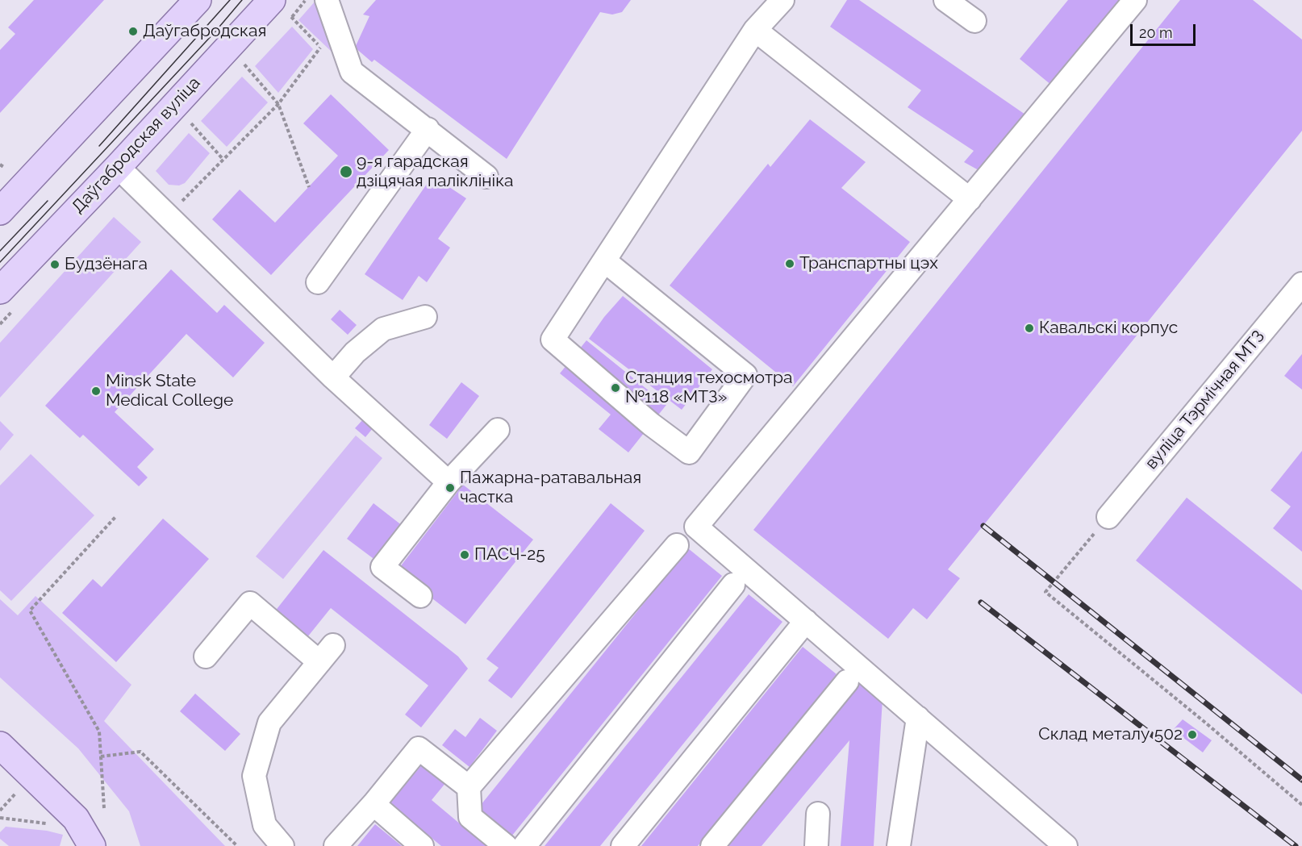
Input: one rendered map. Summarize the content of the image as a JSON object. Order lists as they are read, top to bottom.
{
  "streets": {
    "main road": ["Даўгабродская вуліца"],
    "lane": ["вуліца Тэрмічная МТЗ"]
  },
  "places": [
    "Даўгабродская",
    "9-я гарадская дзіцячая паліклініка",
    "Транспартны цэх",
    "Будзёнага",
    "Кавальскі корпус",
    "Станция техосмотра №118 «МТЗ»",
    "Minsk State Medical College",
    "Пажарна-ратавальная частка",
    "ПАСЧ-25",
    "Склад металу 502"
  ],
  "scale_bar": "20 m"
}
